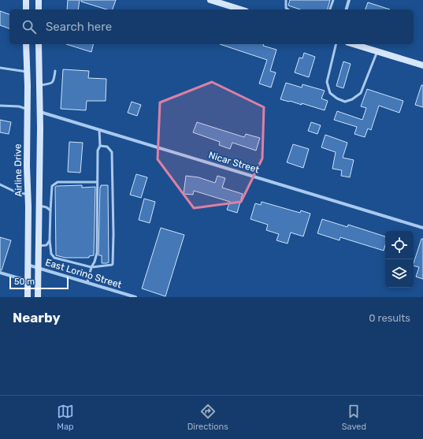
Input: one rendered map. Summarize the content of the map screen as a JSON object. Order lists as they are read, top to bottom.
{
  "streets": {
    "main road": ["Airline Drive"],
    "street": ["Nicar Street", "East Lorino Street"]
  },
  "crossings": [
    ["Airline Drive", "East Lorino Street"]
  ],
  "scale_bar": "50 m",
  "page": {
    "search": "Search here",
    "scale": "50 m",
    "heading": ["Nearby", "0 results"],
    "nav": ["Map", "Directions", "Saved"]
  }
}
